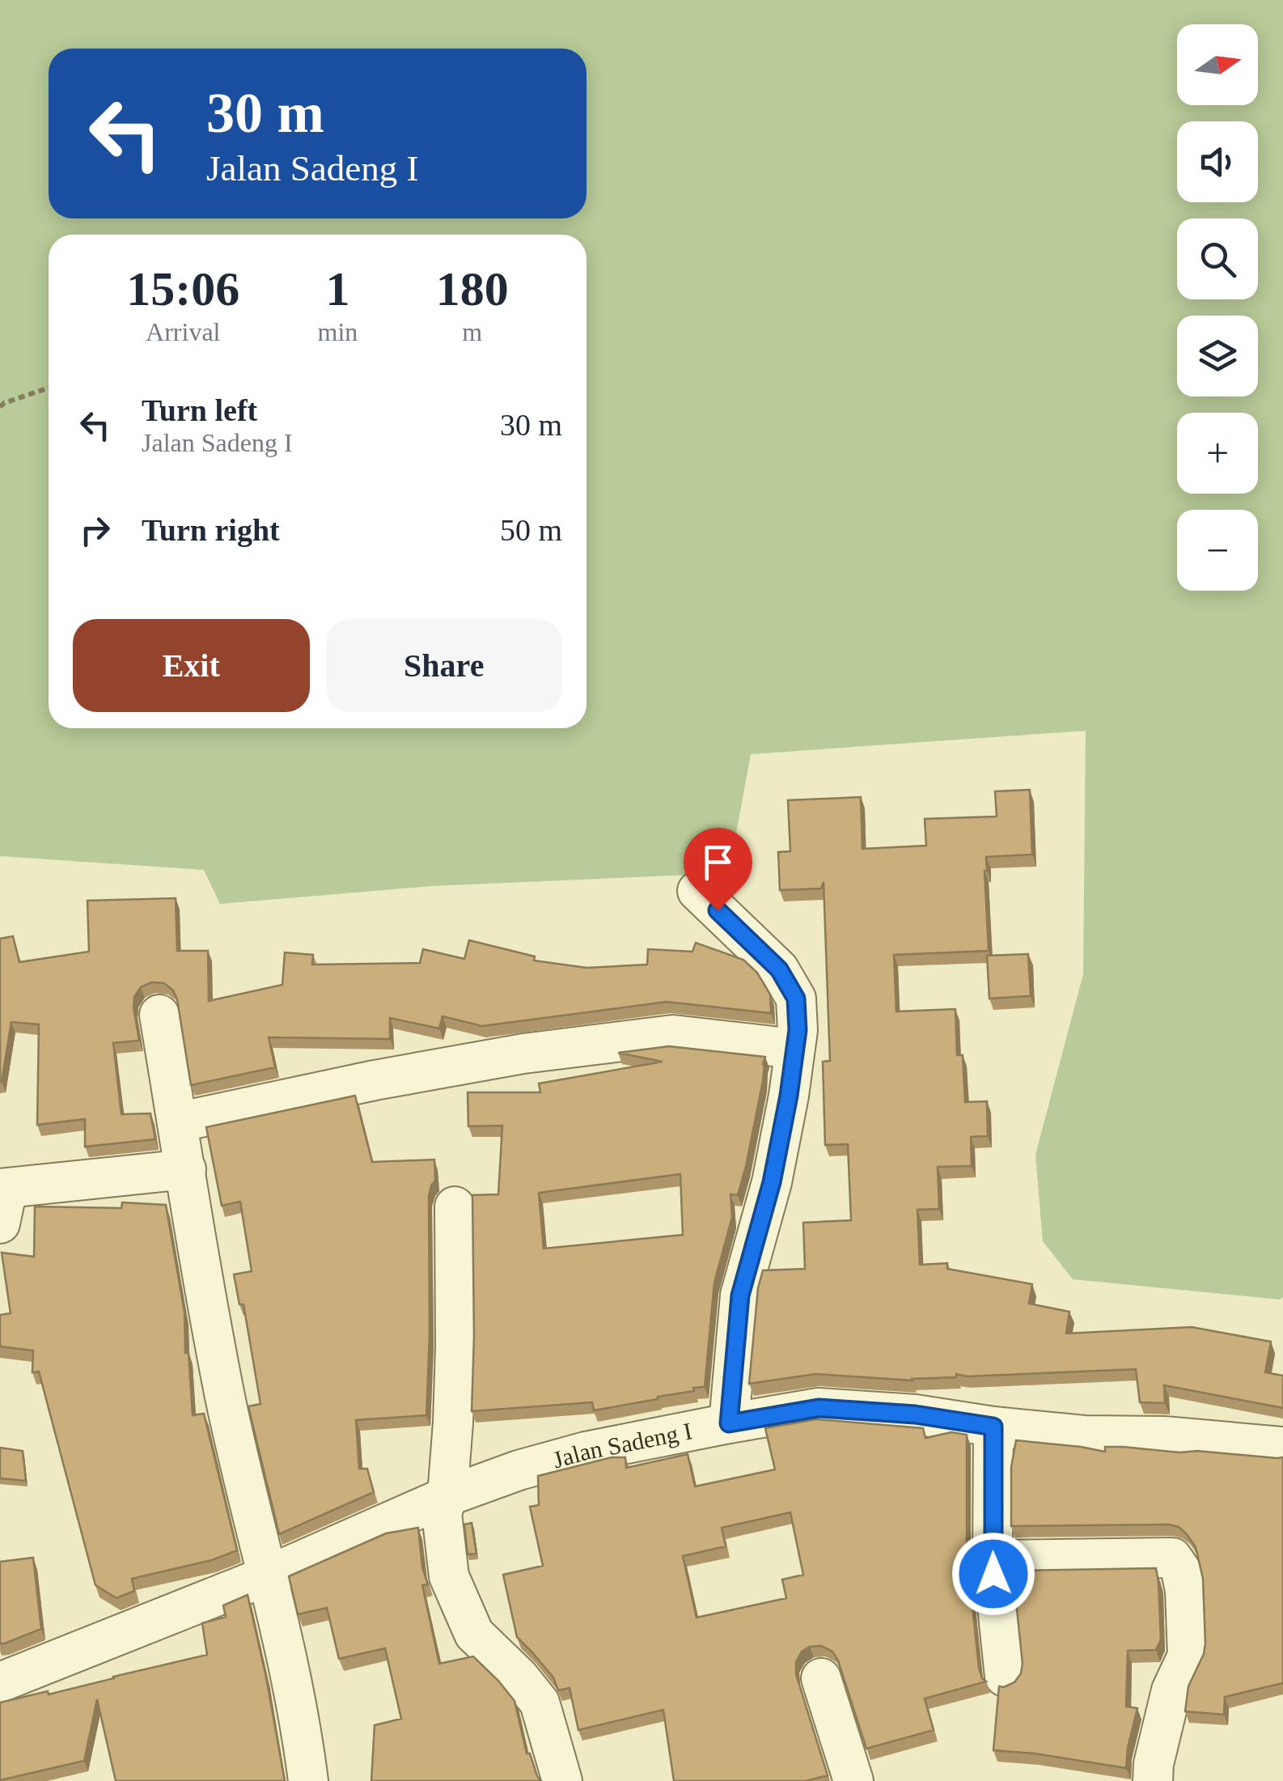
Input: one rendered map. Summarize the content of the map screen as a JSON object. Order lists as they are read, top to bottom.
{
  "streets": {
    "street": ["Jalan Sadeng I"]
  },
  "north": "right",
  "page": {
    "map_buttons": ["+", "−"],
    "turn": ["30 m", "Jalan Sadeng I"],
    "eta": [
      "15:06",
      "Arrival",
      "1",
      "min",
      "180",
      "m"
    ],
    "list": [
      {
        "name": "Turn left",
        "note": "Jalan Sadeng I",
        "value": "30 m"
      },
      {
        "name": "Turn right",
        "value": "50 m"
      }
    ],
    "buttons": ["Exit", "Share"]
  }
}
